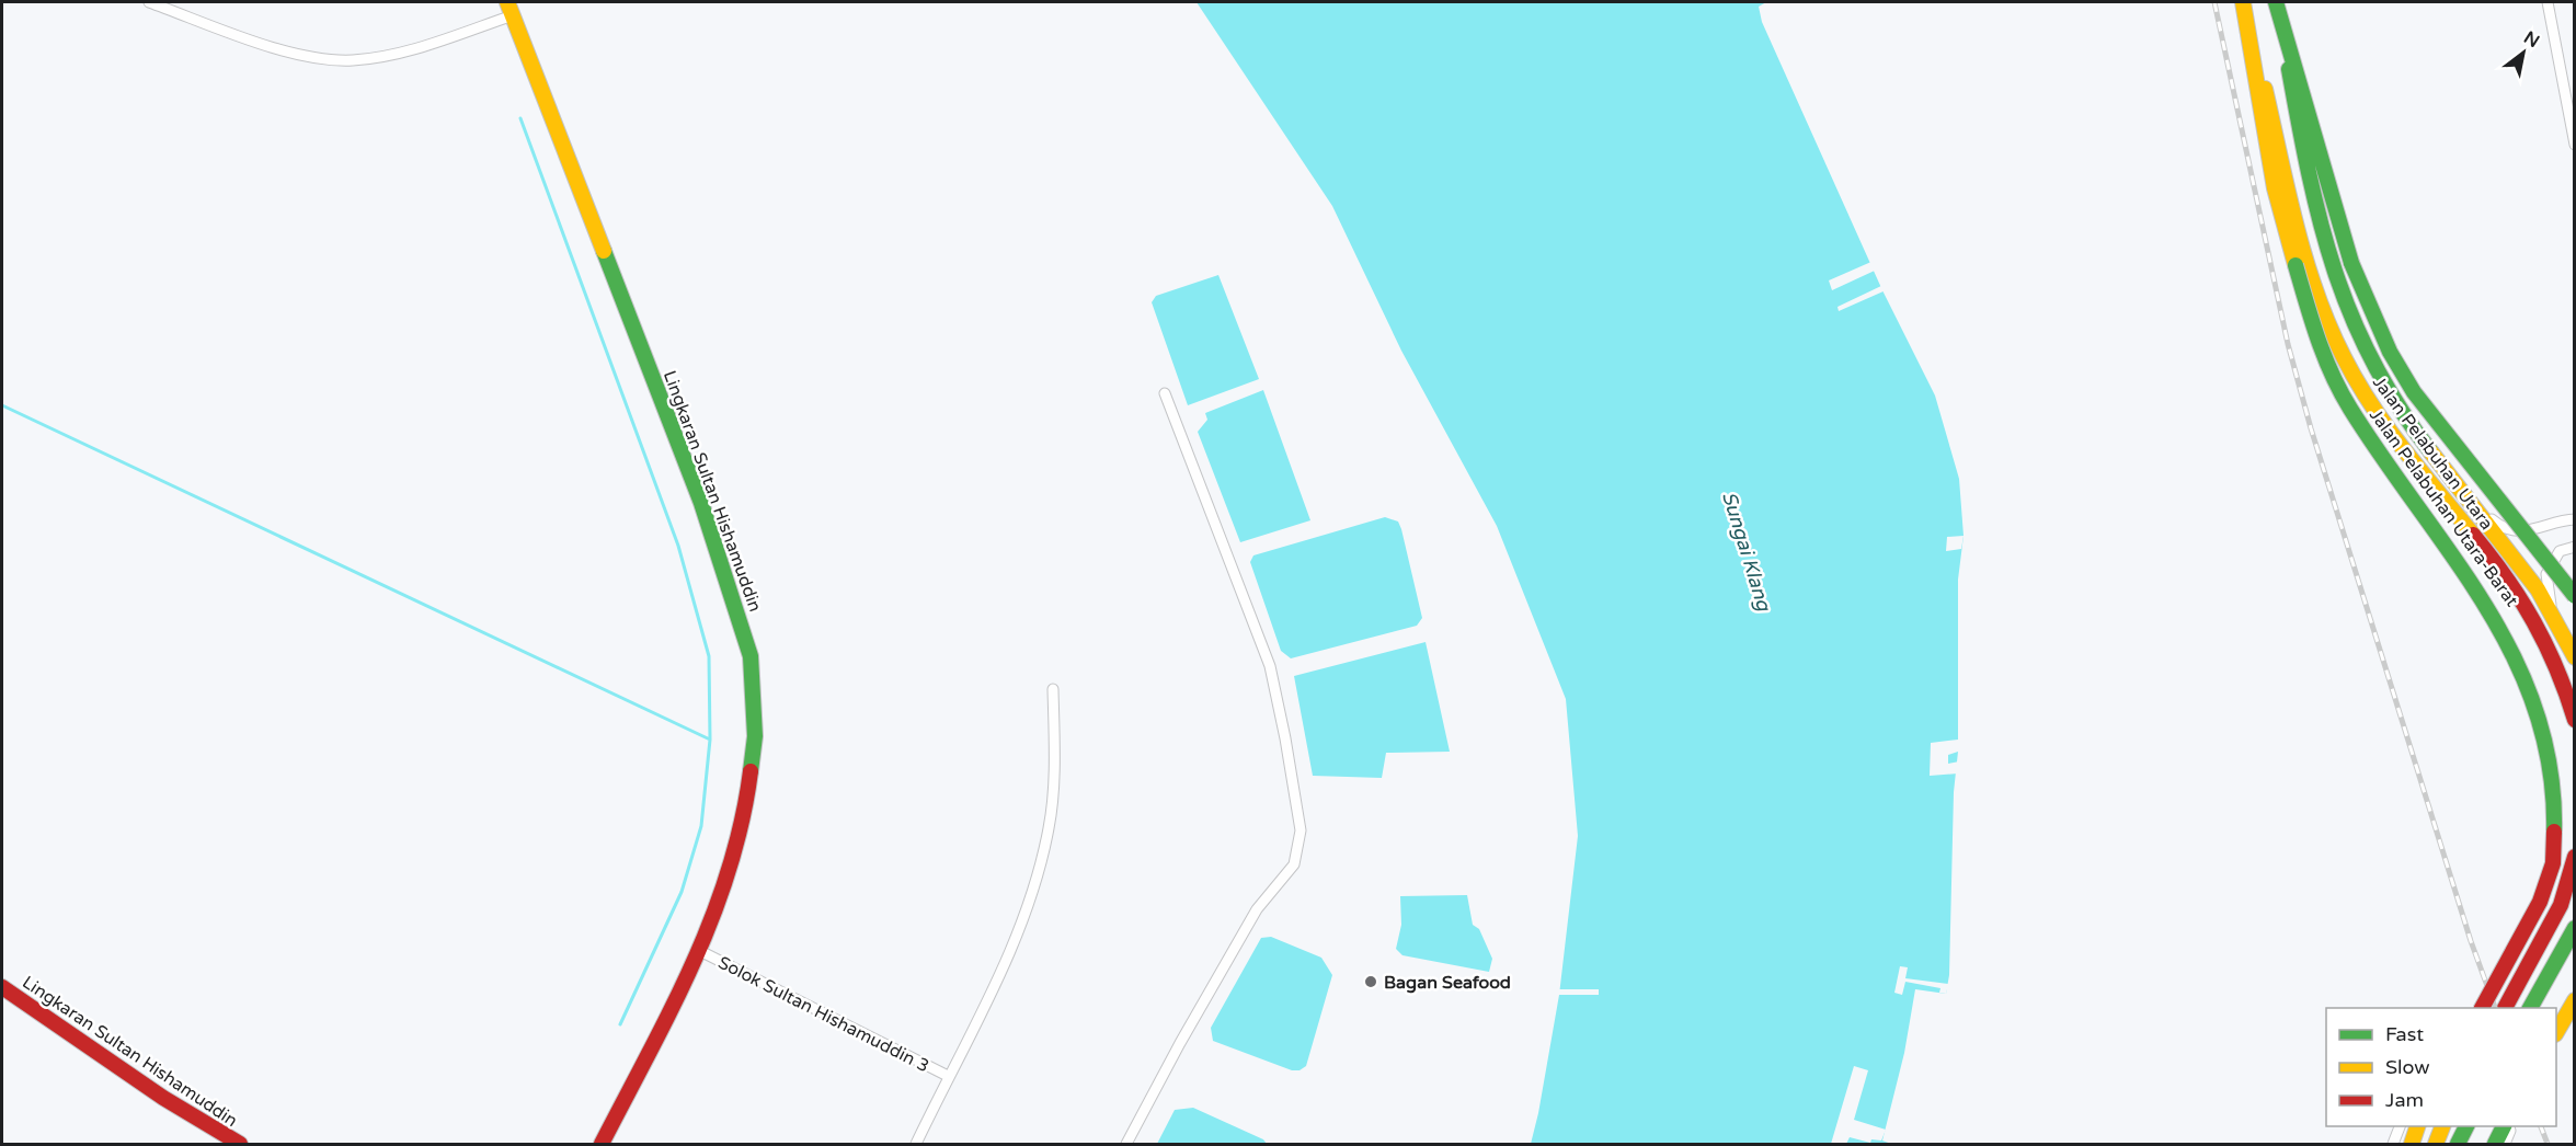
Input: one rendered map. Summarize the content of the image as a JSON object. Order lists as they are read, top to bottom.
{
  "streets": {
    "main road": ["Jalan Pelabuhan Utara", "Lingkaran Sultan Hishamuddin", "Jalan Pelabuhan Utara-Barat"],
    "street": ["Solok Sultan Hishamuddin 3"]
  },
  "crossings": [
    ["Jalan Pelabuhan Utara", "Jalan Pelabuhan Utara-Barat"],
    ["Lingkaran Sultan Hishamuddin", "Solok Sultan Hishamuddin 3"]
  ],
  "water": ["Sungai Klang"],
  "places": ["Bagan Seafood"],
  "legend": ["Fast", "Slow", "Jam"],
  "north": "top right"
}
